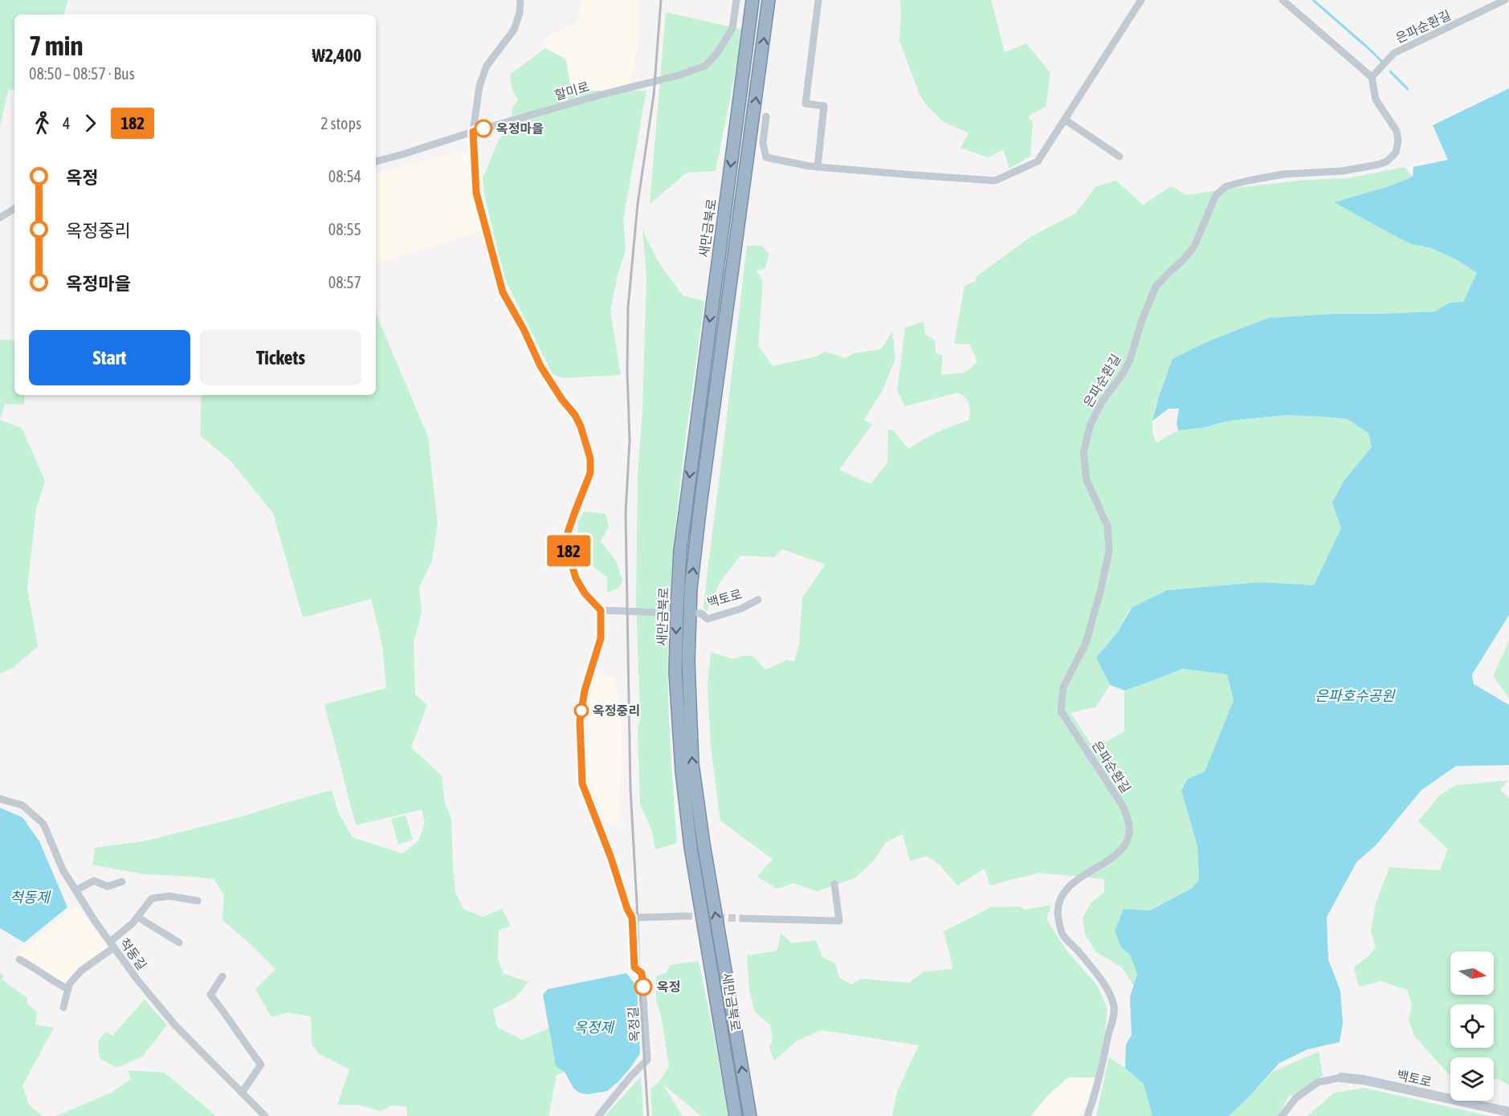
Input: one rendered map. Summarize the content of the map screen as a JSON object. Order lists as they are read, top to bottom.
{
  "streets": {
    "highway": ["새만금북로"],
    "street": [
      "은파순환길",
      "할미로",
      "백토로",
      "척동길",
      "옥정길"
    ]
  },
  "water": ["은파호수공원", "척동제", "옥정제"],
  "places": ["옥정마을", "옥정중리", "옥정"],
  "lines": ["bus line 182"],
  "north": "right",
  "page": {
    "on_map": "182",
    "heading": ["7 min", "08:50 – 08:57 · Bus", "₩2,400"],
    "legs": ["4", "182", "2 stops"],
    "list": [
      {
        "name": "옥정",
        "value": "08:54"
      },
      {
        "name": "옥정중리",
        "value": "08:55"
      },
      {
        "name": "옥정마을",
        "value": "08:57"
      }
    ],
    "buttons": ["Start", "Tickets"]
  }
}
